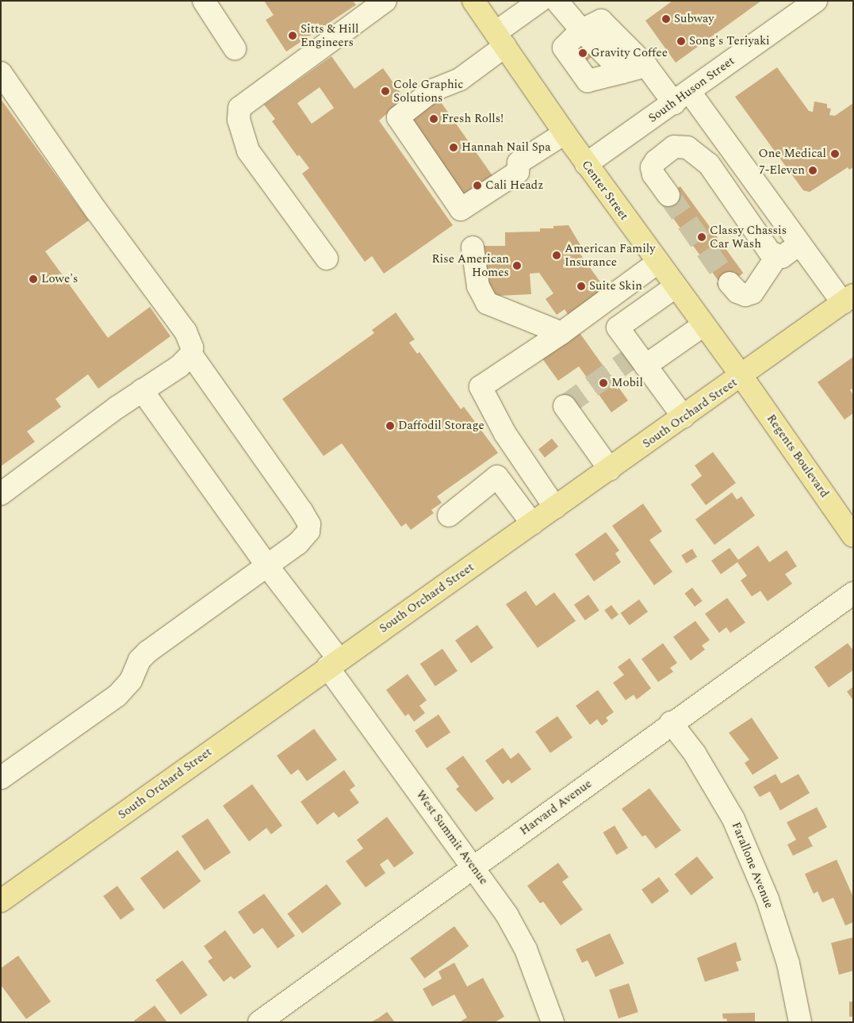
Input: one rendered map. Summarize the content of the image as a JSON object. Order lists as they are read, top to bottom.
{
  "streets": {
    "main road": ["Center Street", "South Orchard Street", "Regents Boulevard"],
    "street": [
      "South Huson Street",
      "Harvard Avenue",
      "West Summit Avenue",
      "Farallone Avenue"
    ]
  },
  "crossings": [
    ["South Huson Street", "Center Street"],
    ["Center Street", "South Orchard Street"],
    ["Center Street", "Regents Boulevard"],
    ["South Orchard Street", "Regents Boulevard"],
    ["South Orchard Street", "West Summit Avenue"],
    ["Harvard Avenue", "West Summit Avenue"],
    ["Harvard Avenue", "Farallone Avenue"]
  ],
  "places": [
    "Subway",
    "Sitts & Hill Engineers",
    "Song's Teriyaki",
    "Gravity Coffee",
    "Cole Graphic Solutions",
    "Fresh Rolls!",
    "Hannah Nail Spa",
    "One Medical",
    "7-Eleven",
    "Cali Headz",
    "Classy Chassis Car Wash",
    "American Family Insurance",
    "Rise American Homes",
    "Lowe's",
    "Suite Skin",
    "Mobil",
    "Daffodil Storage"
  ]
}
